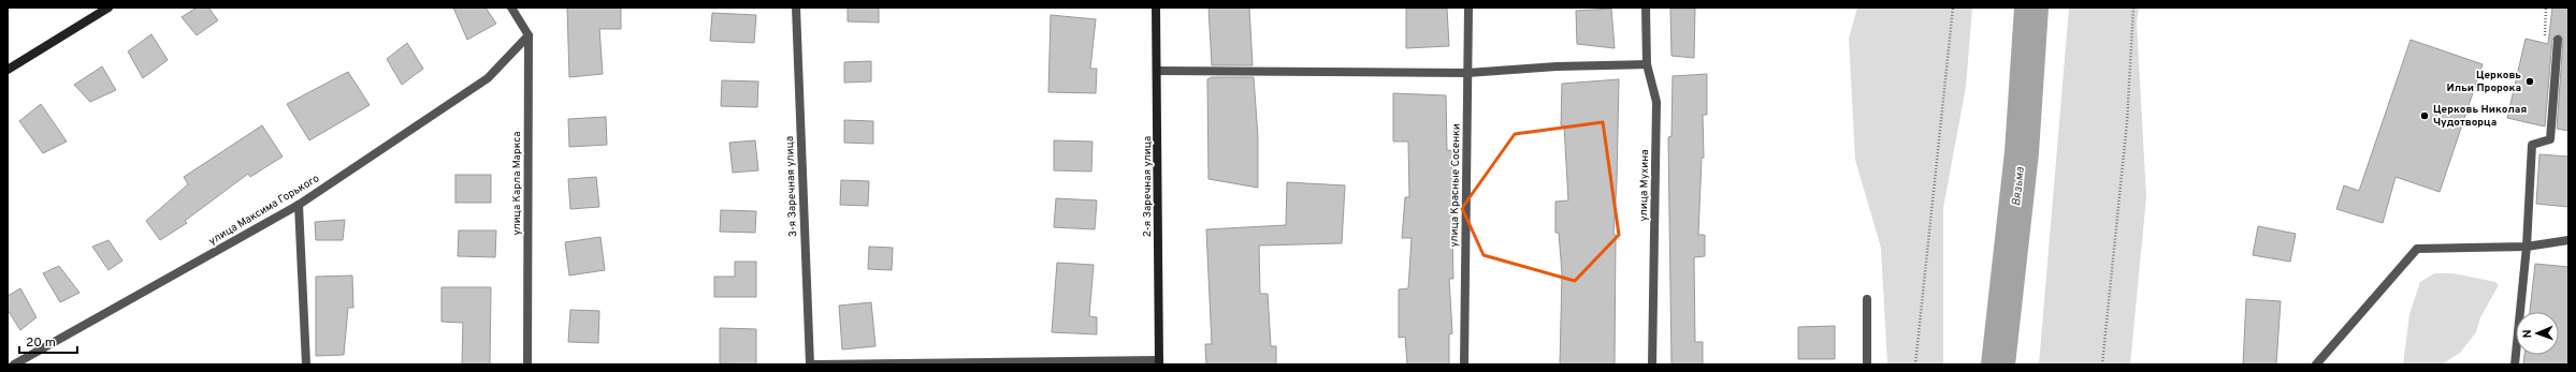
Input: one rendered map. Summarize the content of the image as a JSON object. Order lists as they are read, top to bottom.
{
  "streets": {
    "main road": ["2-я Заречная улица"],
    "street": [
      "улица Карла Маркса",
      "улица Красные Сосенки",
      "улица Мухина",
      "3-я Заречная улица",
      "улица Максима Горького"
    ]
  },
  "crossings": [
    ["улица Карла Маркса", "улица Максима Горького"]
  ],
  "water": ["Вязьма"],
  "places": ["Церковь Ильи Пророка", "Церковь Николая Чудотворца"],
  "scale_bar": "20 m",
  "north": "left"
}
